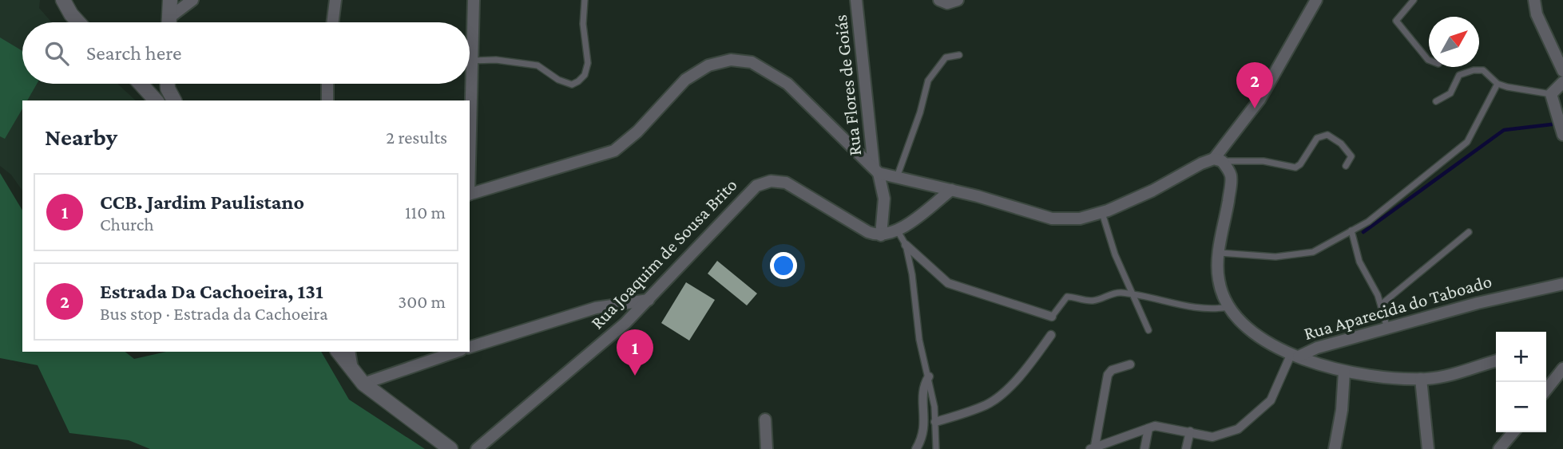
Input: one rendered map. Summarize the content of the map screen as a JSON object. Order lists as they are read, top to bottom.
{
  "streets": {
    "street": ["Rua Flores de Goiás", "Rua Joaquim de Sousa Brito", "Rua Aparecida do Taboado"]
  },
  "crossings": [
    ["Rua Flores de Goiás", "Rua Joaquim de Sousa Brito"]
  ],
  "north": "top right",
  "page": {
    "search": "Search here",
    "pins": ["2", "1"],
    "heading": ["Nearby", "2 results"],
    "list": [
      {
        "mark": "1",
        "name": "CCB. Jardim Paulistano",
        "note": "Church",
        "value": "110 m"
      },
      {
        "mark": "2",
        "name": "Estrada Da Cachoeira, 131",
        "note": "Bus stop · Estrada da Cachoeira",
        "value": "300 m"
      }
    ],
    "map_buttons": ["+", "−"]
  }
}
